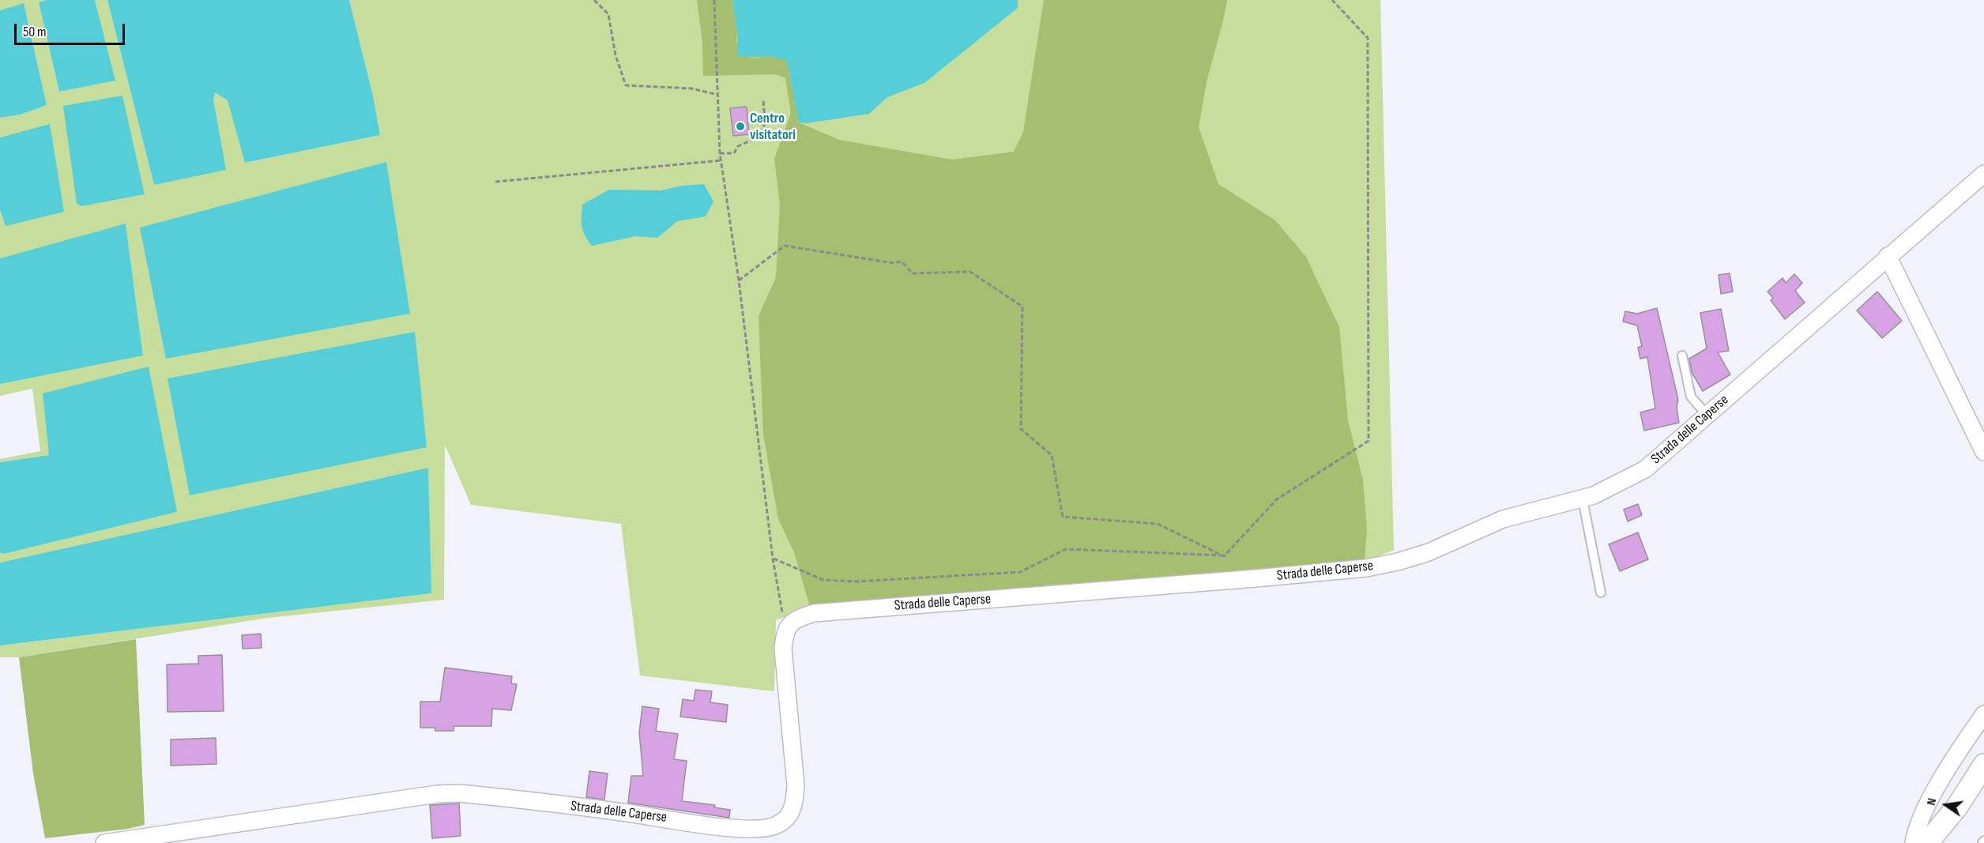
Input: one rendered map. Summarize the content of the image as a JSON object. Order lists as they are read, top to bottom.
{
  "streets": {
    "street": ["Strada delle Caperse"]
  },
  "places": ["Centro visitatori"],
  "scale_bar": "50 m",
  "north": "left"
}
